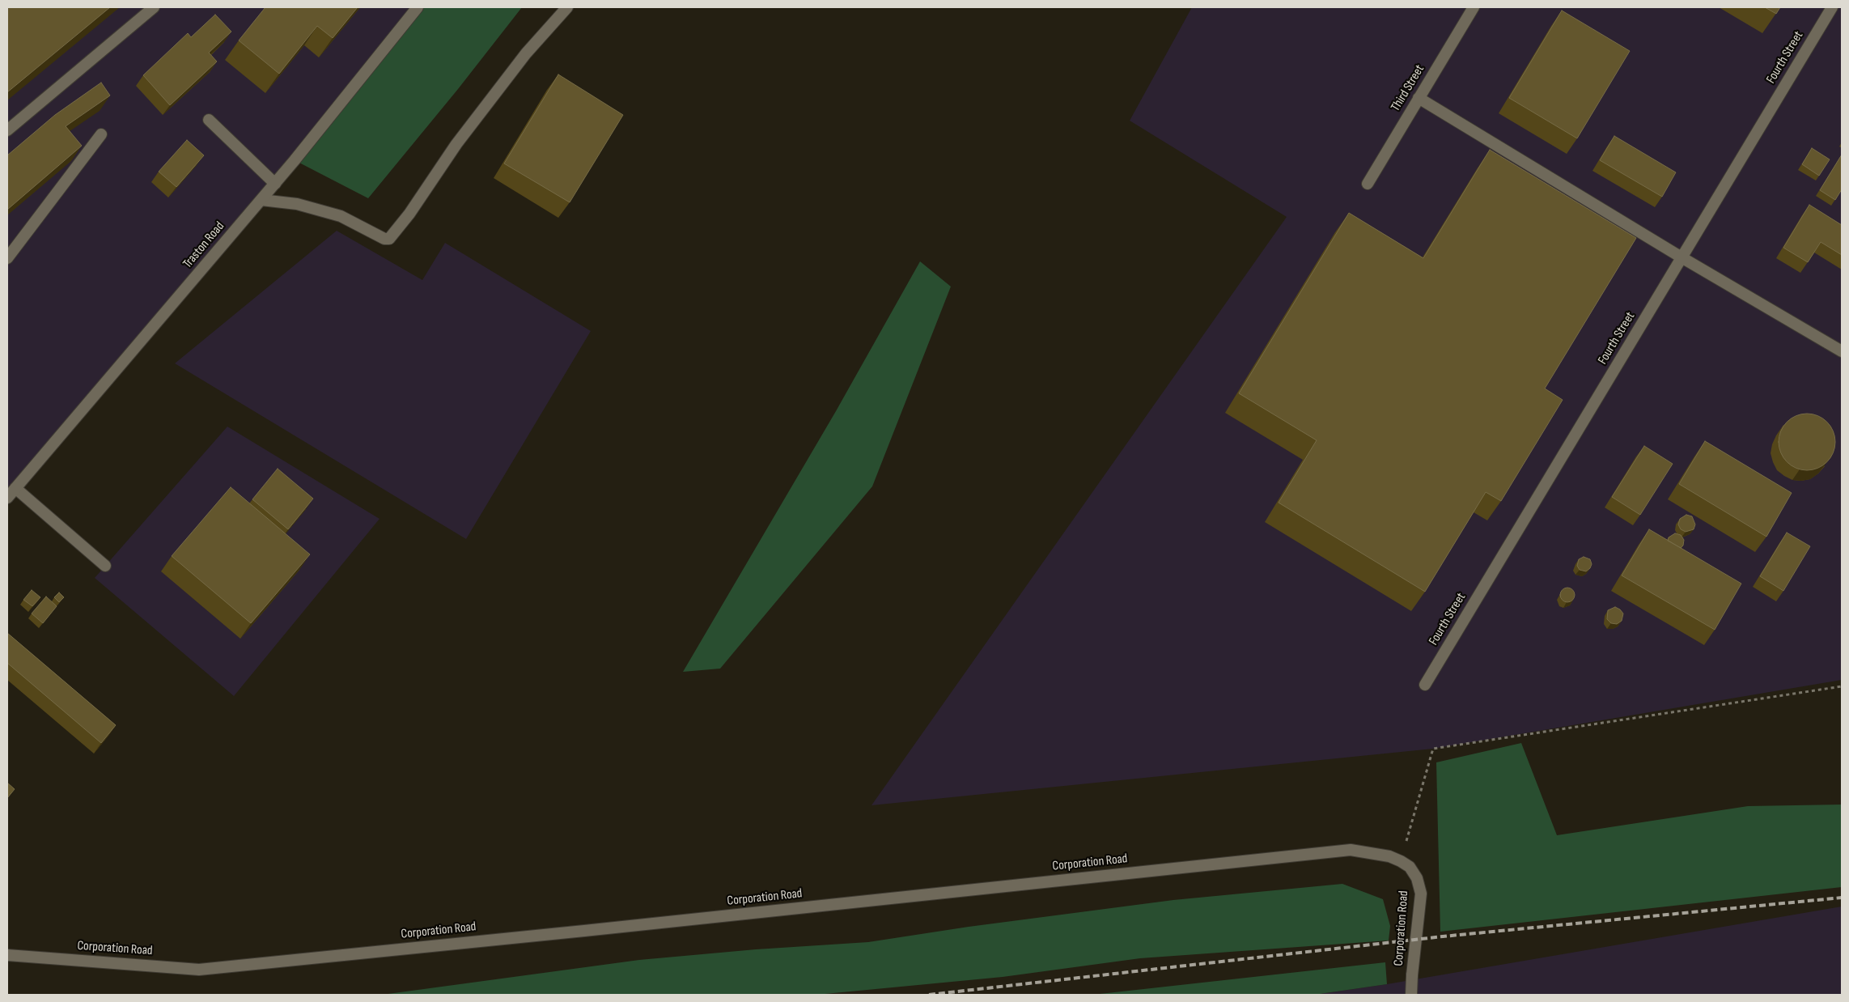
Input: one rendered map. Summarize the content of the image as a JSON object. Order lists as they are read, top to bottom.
{
  "streets": {
    "street": [
      "Fourth Street",
      "Third Street",
      "Traston Road",
      "Corporation Road"
    ]
  }
}
